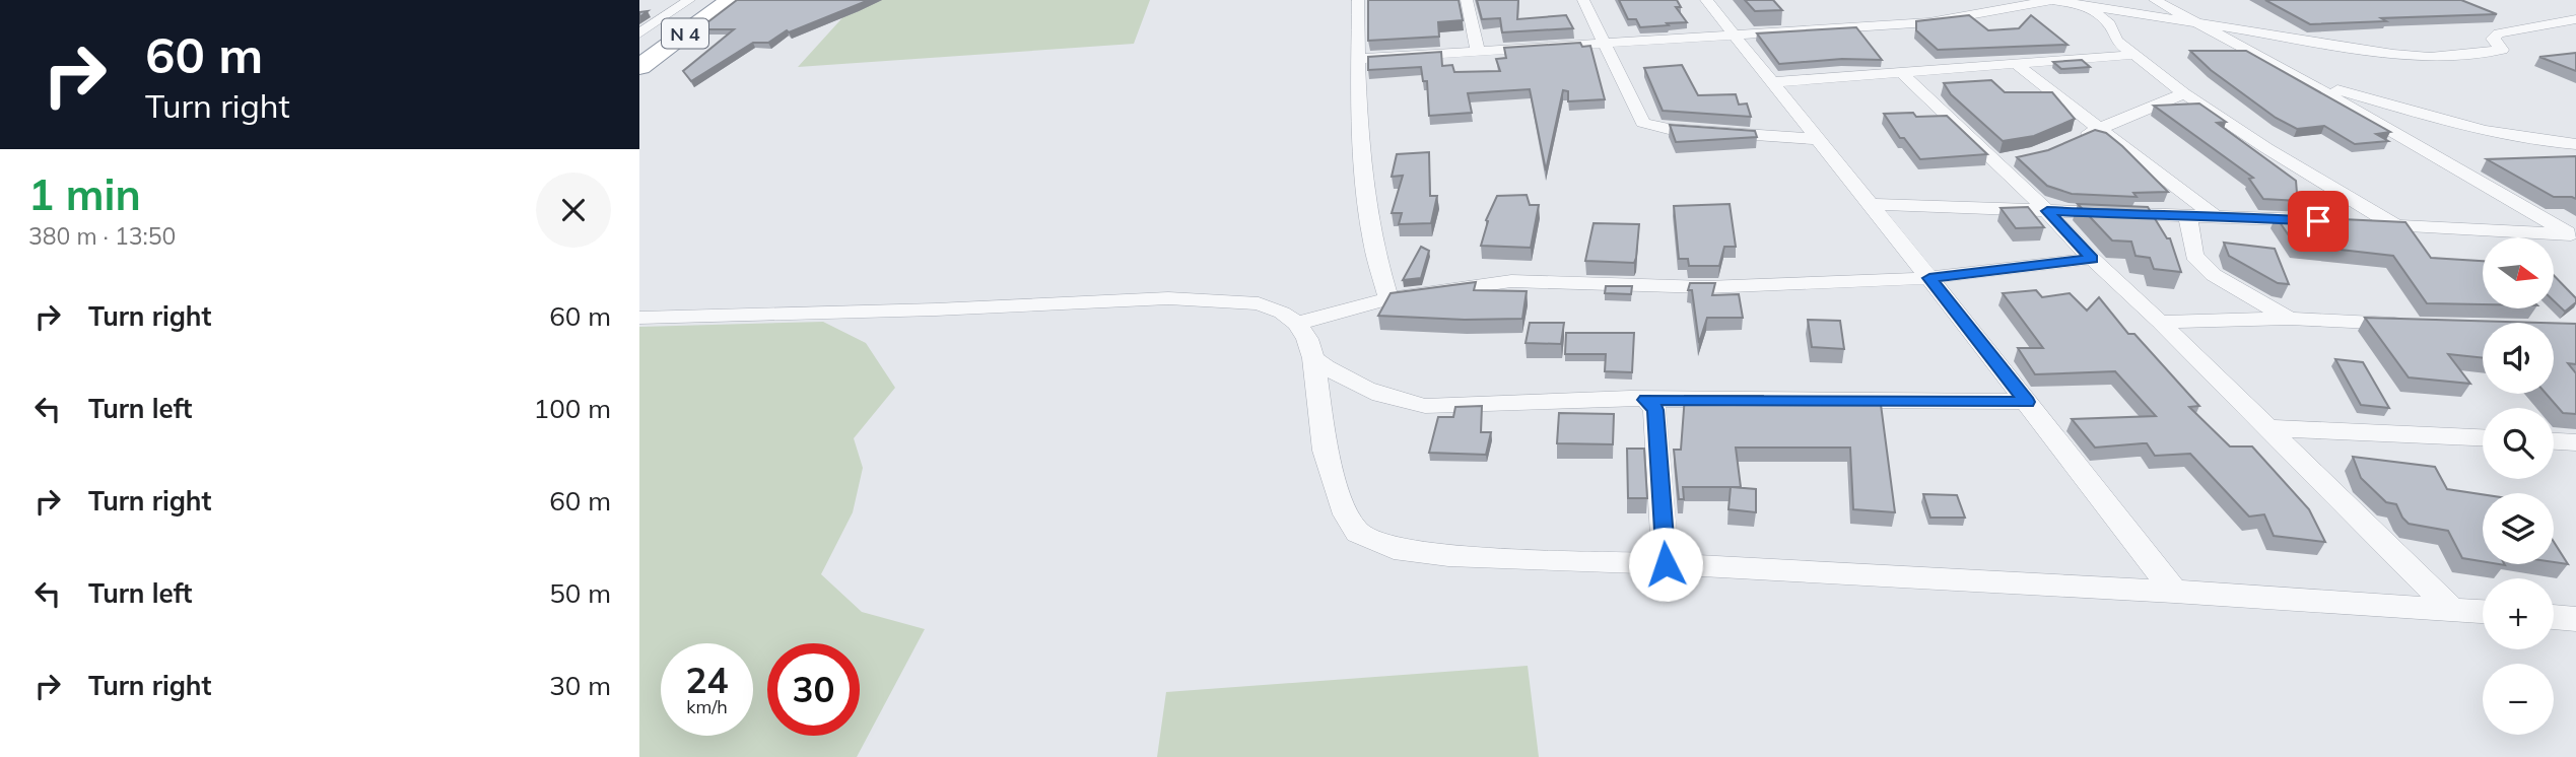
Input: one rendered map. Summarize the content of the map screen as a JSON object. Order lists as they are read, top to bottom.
{
  "streets": {
    "highway": ["N 4"]
  },
  "north": "right",
  "page": {
    "turn": ["60 m", "Turn right"],
    "heading": ["1 min", "380 m · 13:50"],
    "map_buttons": ["+", "−"],
    "list": [
      {
        "name": "Turn right",
        "value": "60 m"
      },
      {
        "name": "Turn left",
        "value": "100 m"
      },
      {
        "name": "Turn right",
        "value": "60 m"
      },
      {
        "name": "Turn left",
        "value": "50 m"
      },
      {
        "name": "Turn right",
        "value": "30 m"
      }
    ],
    "speed": "24 km/h",
    "limit": "30"
  }
}
